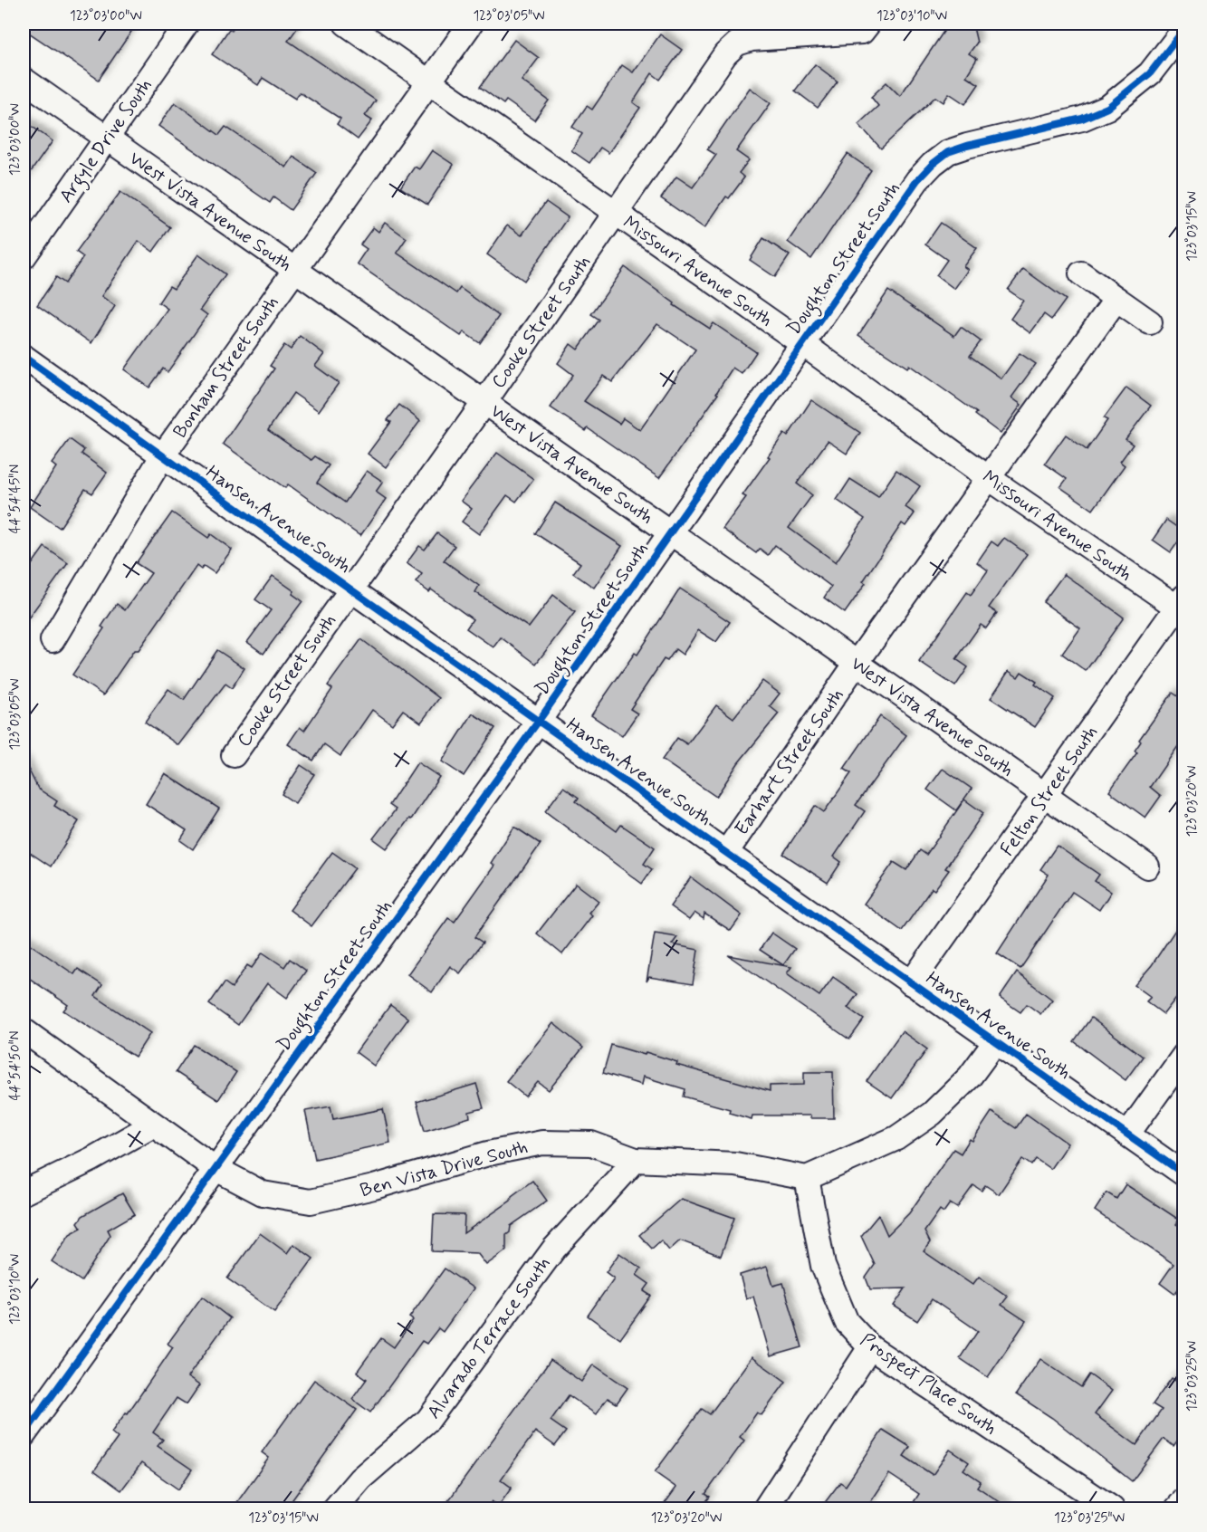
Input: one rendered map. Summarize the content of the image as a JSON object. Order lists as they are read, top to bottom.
{
  "streets": {
    "street": [
      "Argyle Drive South",
      "West Vista Avenue South",
      "Doughton Street South",
      "Missouri Avenue South",
      "Cooke Street South",
      "Bonham Street South",
      "Hansen Avenue South",
      "Earhart Street South",
      "Felton Street South",
      "Ben Vista Drive South",
      "Alvarado Terrace South",
      "Prospect Place South"
    ]
  },
  "crossings": [
    ["Argyle Drive South", "West Vista Avenue South"],
    ["West Vista Avenue South", "Doughton Street South"],
    ["West Vista Avenue South", "Cooke Street South"],
    ["West Vista Avenue South", "Bonham Street South"],
    ["West Vista Avenue South", "Earhart Street South"],
    ["West Vista Avenue South", "Felton Street South"],
    ["Doughton Street South", "Missouri Avenue South"],
    ["Doughton Street South", "Hansen Avenue South"],
    ["Doughton Street South", "Ben Vista Drive South"],
    ["Missouri Avenue South", "Cooke Street South"],
    ["Missouri Avenue South", "Bonham Street South"],
    ["Missouri Avenue South", "Earhart Street South"],
    ["Missouri Avenue South", "Felton Street South"],
    ["Cooke Street South", "Hansen Avenue South"],
    ["Bonham Street South", "Hansen Avenue South"],
    ["Hansen Avenue South", "Earhart Street South"],
    ["Hansen Avenue South", "Felton Street South"],
    ["Ben Vista Drive South", "Alvarado Terrace South"],
    ["Ben Vista Drive South", "Prospect Place South"]
  ],
  "coordinates": [
    "123°03'00\"W",
    "123°03'05\"W",
    "123°03'10\"W",
    "123°03'15\"W",
    "44°54'45\"N",
    "123°03'20\"W",
    "44°54'50\"N",
    "123°03'25\"W"
  ]
}
